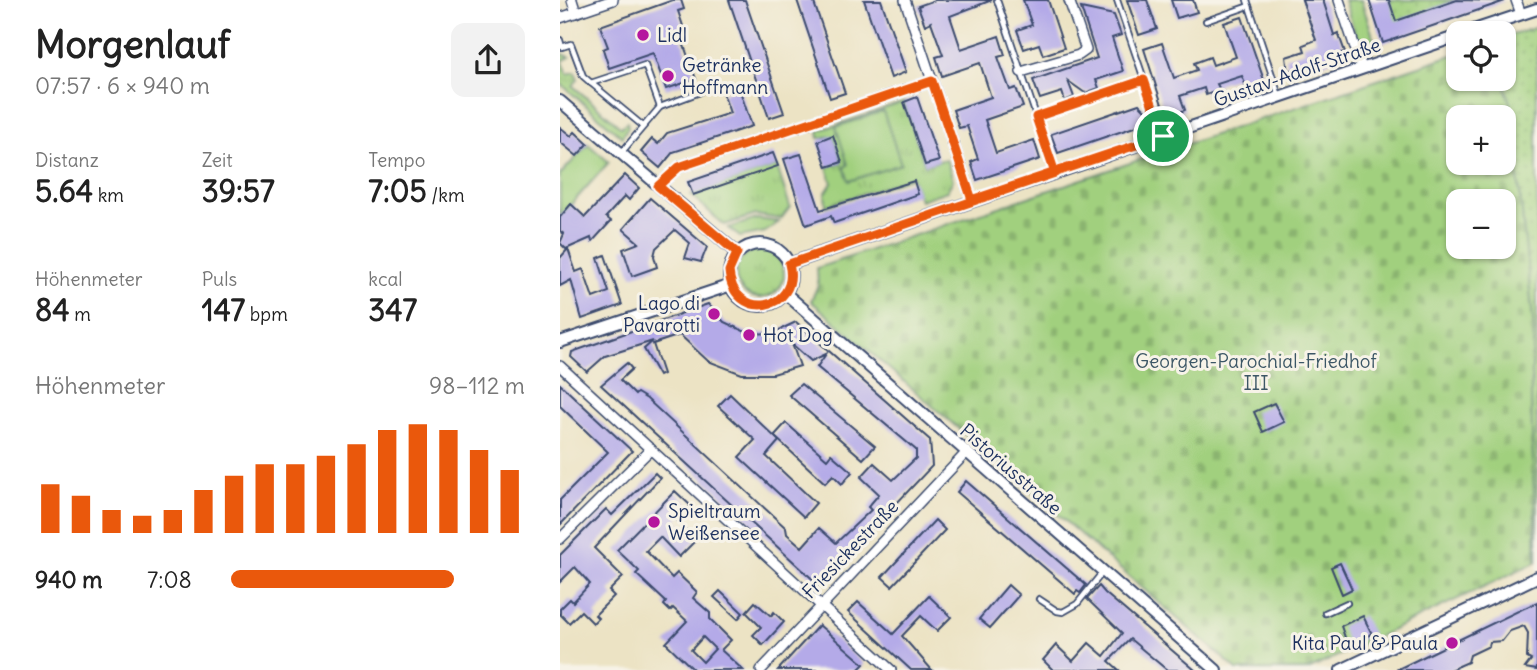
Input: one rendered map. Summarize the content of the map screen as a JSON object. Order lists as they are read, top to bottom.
{
  "streets": {
    "street": ["Gustav-Adolf-Straße", "Pistoriusstraße", "Friesickestraße"]
  },
  "crossings": [
    ["Gustav-Adolf-Straße", "Pistoriusstraße"],
    ["Pistoriusstraße", "Friesickestraße"]
  ],
  "parks": ["Georgen-Parochial-Friedhof III"],
  "places": [
    "Lidl",
    "Getränke Hoffmann",
    "Lago di Pavarotti",
    "Hot Dog",
    "Spieltraum Weißensee",
    "Kita Paul & Paula"
  ],
  "page": {
    "heading": ["Morgenlauf", "07:57 · 6 × 940 m"],
    "map_buttons": ["+", "−"],
    "stats": [
      ["Distanz", "5.64 km"],
      ["Zeit", "39:57"],
      ["Tempo", "7:05 /km"],
      ["Höhenmeter", "84 m"],
      ["Puls", "147 bpm"],
      ["kcal", "347"]
    ],
    "chart": ["Höhenmeter", "98–112 m"],
    "list": [
      {
        "name": "940 m",
        "note": "7:08"
      }
    ]
  }
}
